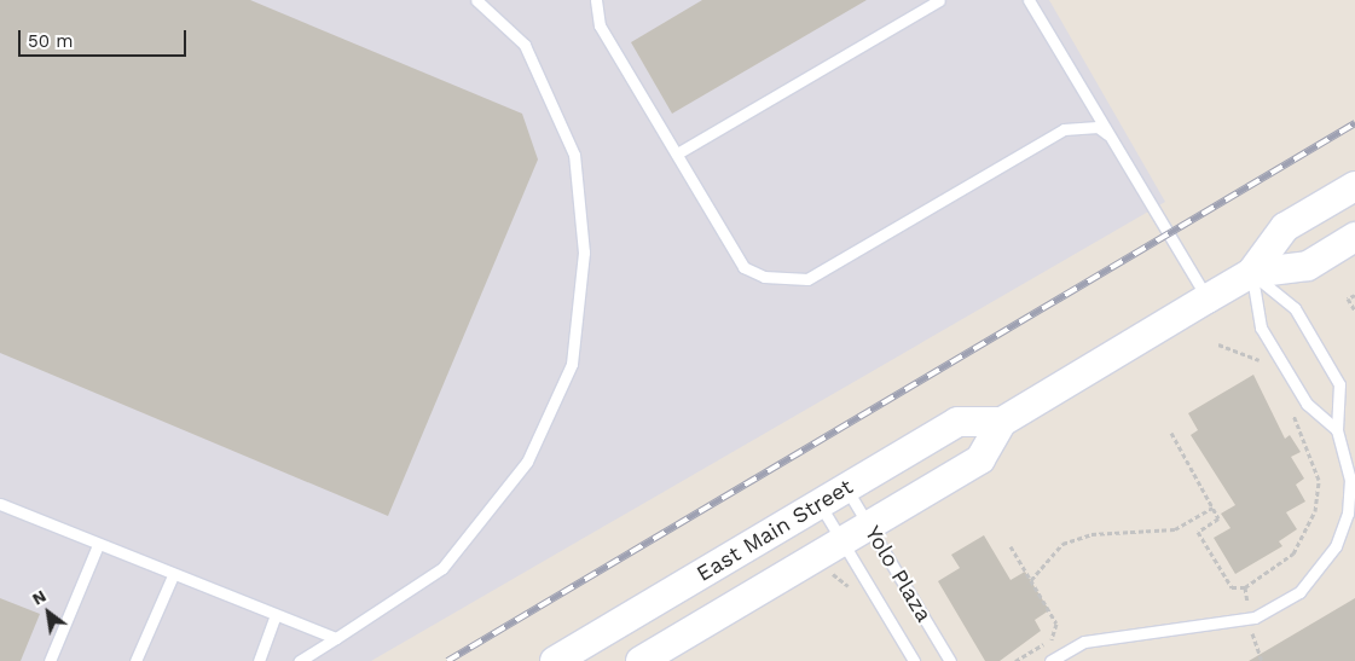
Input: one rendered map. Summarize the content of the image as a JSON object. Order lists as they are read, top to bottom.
{
  "streets": {
    "main road": ["East Main Street"],
    "lane": ["Yolo Plaza"]
  },
  "crossings": [
    ["East Main Street", "Yolo Plaza"]
  ],
  "scale_bar": "50 m",
  "north": "top left"
}
